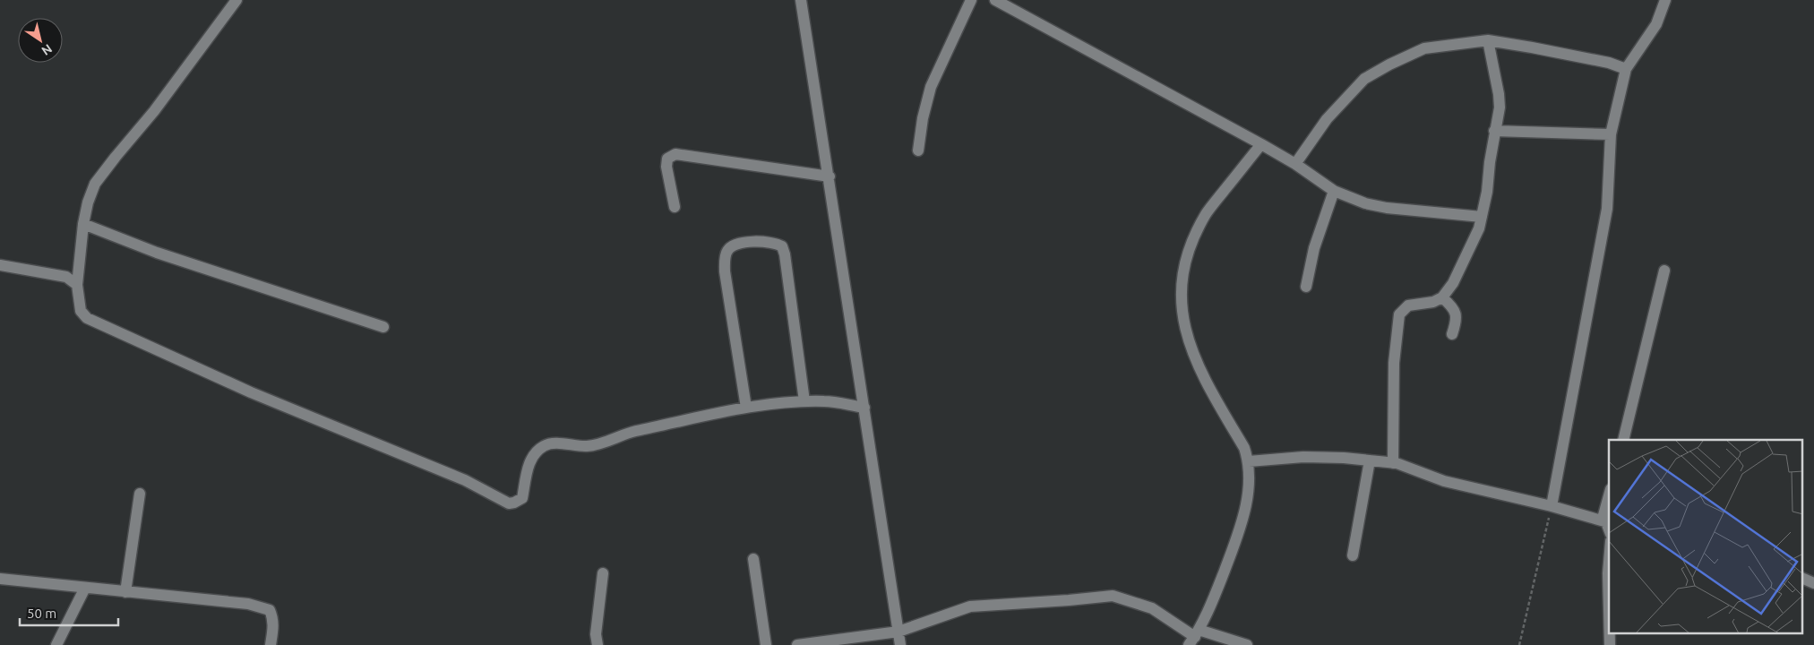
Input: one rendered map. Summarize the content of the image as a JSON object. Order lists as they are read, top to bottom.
{
  "scale_bar": "50 m",
  "north": "bottom right"
}
